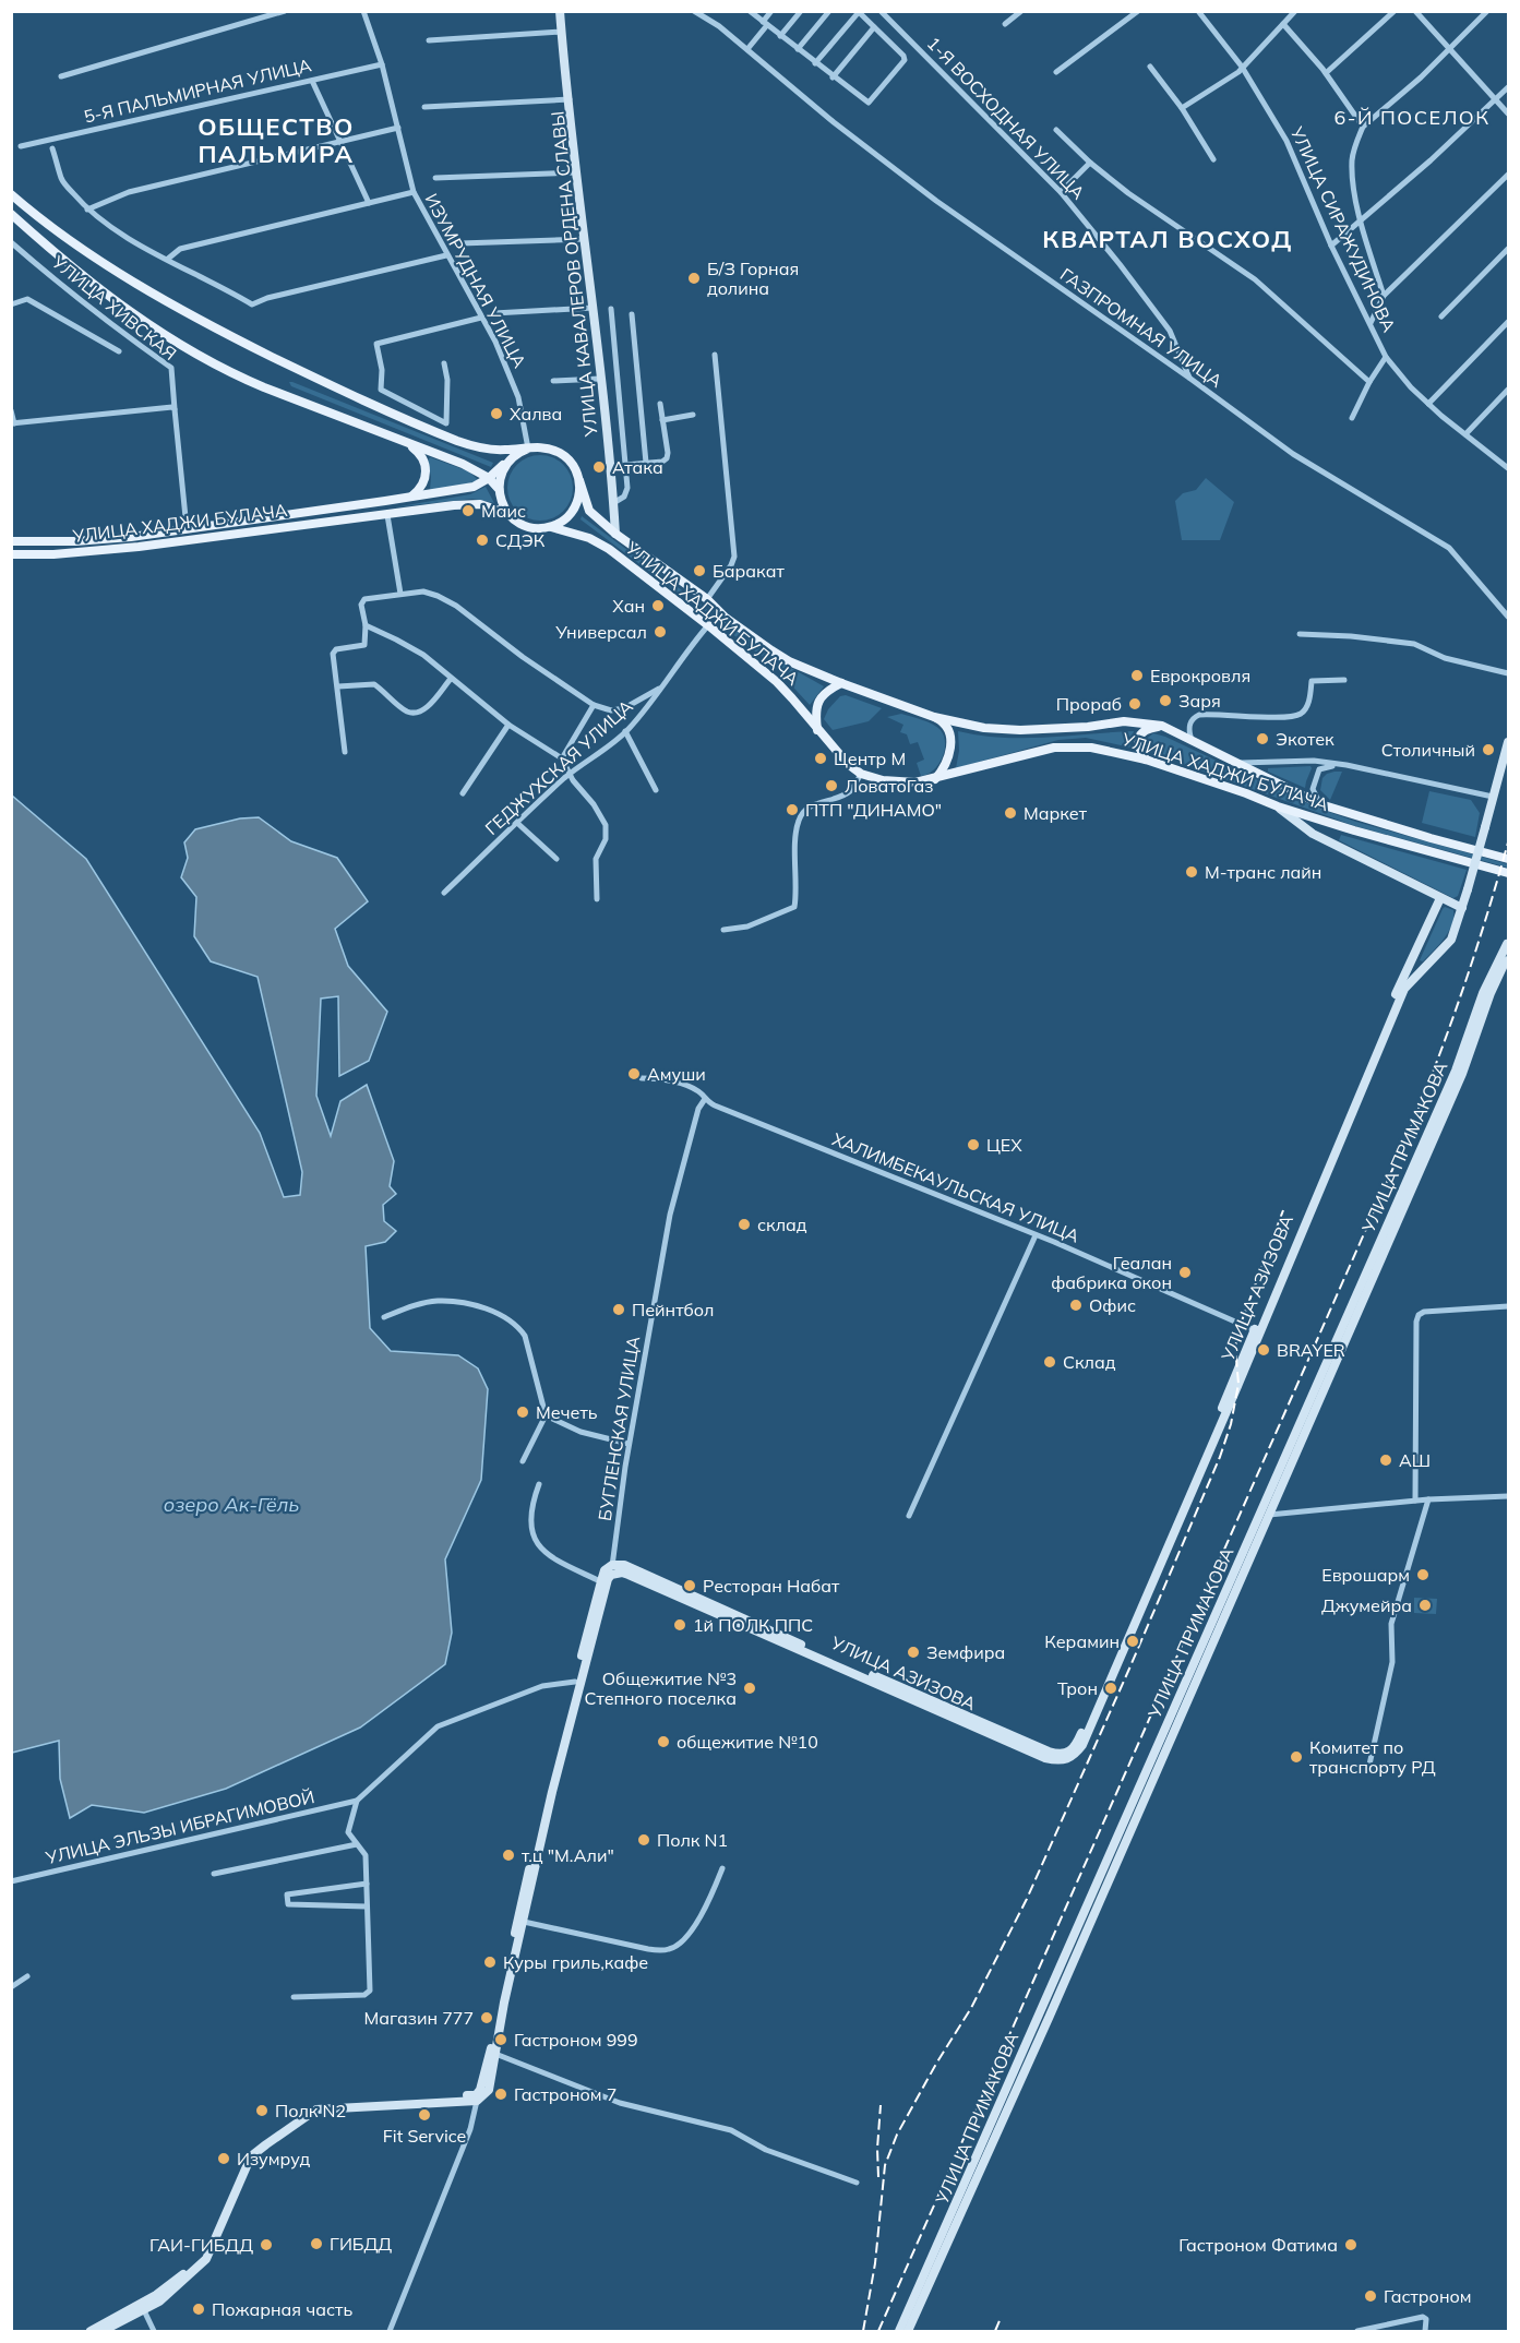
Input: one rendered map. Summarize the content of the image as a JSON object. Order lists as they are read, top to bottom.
{
  "streets": {
    "main road": [
      "УЛИЦА КАВАЛЕРОВ ОРДЕНА СЛАВЫ",
      "УЛИЦА ХАДЖИ БУЛАЧА",
      "УЛИЦА ПРИМАКОВА",
      "УЛИЦА АЗИЗОВА"
    ],
    "street": [
      "5-Я ПАЛЬМИРНАЯ УЛИЦА",
      "1-Я ВОСХОДНАЯ УЛИЦА",
      "УЛИЦА СИРАЖУДИНОВА",
      "ИЗУМРУДНАЯ УЛИЦА",
      "УЛИЦА ХИВСКАЯ",
      "ГАЗПРОМНАЯ УЛИЦА",
      "ГЕДЖУХСКАЯ УЛИЦА",
      "ХАЛИМБЕКАУЛЬСКАЯ УЛИЦА",
      "БУГЛЕНСКАЯ УЛИЦА",
      "УЛИЦА ЭЛЬЗЫ ИБРАГИМОВОЙ"
    ]
  },
  "crossings": [
    ["5-Я ПАЛЬМИРНАЯ УЛИЦА", "ИЗУМРУДНАЯ УЛИЦА"],
    ["1-Я ВОСХОДНАЯ УЛИЦА", "ГАЗПРОМНАЯ УЛИЦА"],
    ["УЛИЦА КАВАЛЕРОВ ОРДЕНА СЛАВЫ", "УЛИЦА ХАДЖИ БУЛАЧА"],
    ["ИЗУМРУДНАЯ УЛИЦА", "УЛИЦА ХАДЖИ БУЛАЧА"],
    ["УЛИЦА ХИВСКАЯ", "УЛИЦА ХАДЖИ БУЛАЧА"],
    ["УЛИЦА ХАДЖИ БУЛАЧА", "ГЕДЖУХСКАЯ УЛИЦА"],
    ["ХАЛИМБЕКАУЛЬСКАЯ УЛИЦА", "УЛИЦА АЗИЗОВА"],
    ["ХАЛИМБЕКАУЛЬСКАЯ УЛИЦА", "БУГЛЕНСКАЯ УЛИЦА"],
    ["УЛИЦА АЗИЗОВА", "БУГЛЕНСКАЯ УЛИЦА"]
  ],
  "districts": ["6-Й ПОСЕЛОК", "ОБЩЕСТВО ПАЛЬМИРА", "КВАРТАЛ ВОСХОД"],
  "water": ["озеро Ак-Гёль"],
  "places": [
    "Б/З Горная долина",
    "Халва",
    "Атака",
    "Маис",
    "СДЭК",
    "Баракат",
    "Хан",
    "Универсал",
    "Еврокровля",
    "Заря",
    "Прораб",
    "Экотек",
    "Столичный",
    "Центр М",
    "ЛоватоГаз",
    "ПТП \"ДИНАМО\"",
    "Маркет",
    "М-транс лайн",
    "Амуши",
    "ЦЕХ",
    "склад",
    "Геалан фабрика окон",
    "Офис",
    "Пейнтбол",
    "BRAYER",
    "Склад",
    "Мечеть",
    "АШ",
    "Еврошарм",
    "Ресторан Набат",
    "Джумейра",
    "1й ПОЛК ППС",
    "Керамин",
    "Земфира",
    "Общежитие №3 Степного поселка",
    "Трон",
    "общежитие №10",
    "Комитет по транспорту РД",
    "Полк N1",
    "т.ц \"М.Али\"",
    "Куры гриль,кафе",
    "Магазин 777",
    "Гастроном 999",
    "Гастроном 7",
    "Полк N2",
    "Fit Service",
    "Изумруд",
    "ГИБДД",
    "ГАИ-ГИБДД",
    "Гастроном Фатима",
    "Гастроном",
    "Пожарная часть"
  ]
}
